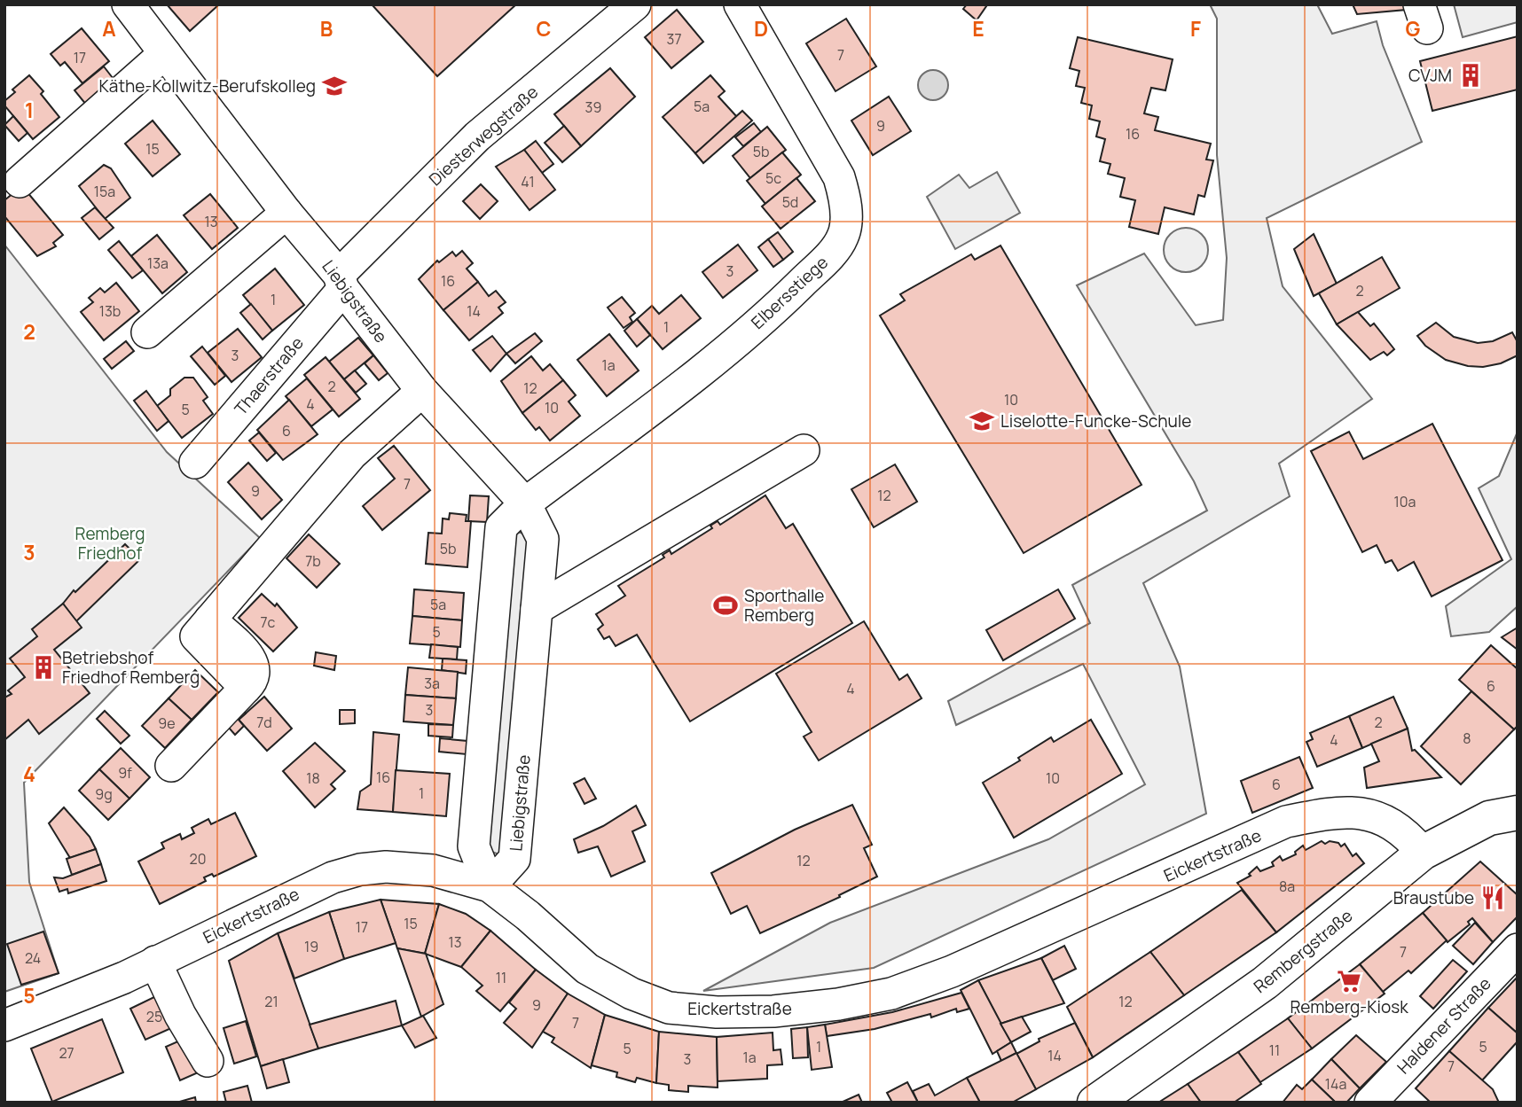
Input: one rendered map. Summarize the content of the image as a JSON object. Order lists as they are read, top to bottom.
{
  "streets": {
    "main road": ["Rembergstraße"],
    "street": [
      "Diesterwegstraße",
      "Elbersstiege",
      "Liebigstraße",
      "Thaerstraße",
      "Eickertstraße",
      "Haldener Straße"
    ]
  },
  "crossings": [
    ["Diesterwegstraße", "Liebigstraße"],
    ["Diesterwegstraße", "Thaerstraße"],
    ["Elbersstiege", "Liebigstraße"],
    ["Liebigstraße", "Thaerstraße"],
    ["Liebigstraße", "Eickertstraße"],
    ["Eickertstraße", "Rembergstraße"]
  ],
  "parks": ["Remberg Friedhof"],
  "places": {
    "building": ["CVJM", "Betriebshof Friedhof Remberg"],
    "school or university": ["Käthe-Kollwitz-Berufskolleg", "Liselotte-Funcke-Schule"],
    "sports": ["Sporthalle Remberg"],
    "restaurant": ["Braustube"],
    "supermarket": ["Remberg-Kiosk"]
  },
  "house_numbers": [
    "37",
    "7",
    "17",
    "5a",
    "39",
    "9",
    "16",
    "15",
    "5b",
    "5c",
    "41",
    "15a",
    "5d",
    "13",
    "13a",
    "3",
    "16",
    "2",
    "1",
    "13b",
    "14",
    "1",
    "3",
    "1a",
    "2",
    "12",
    "10",
    "4",
    "10",
    "5",
    "6",
    "7",
    "9",
    "12",
    "10a",
    "5b",
    "7b",
    "5a",
    "7c",
    "5",
    "3a",
    "6",
    "4",
    "3",
    "7d",
    "2",
    "9e",
    "8",
    "4",
    "9f",
    "16",
    "18",
    "10",
    "6",
    "1",
    "9g",
    "20",
    "12",
    "8a",
    "15",
    "17",
    "13",
    "19",
    "7",
    "24",
    "11",
    "21",
    "12",
    "9",
    "25",
    "7",
    "1",
    "5",
    "5",
    "11",
    "27",
    "14",
    "1a",
    "3",
    "7",
    "14a"
  ],
  "grid": {
    "columns": [
      "A",
      "B",
      "C",
      "D",
      "E",
      "F",
      "G"
    ],
    "rows": [
      "1",
      "2",
      "3",
      "4",
      "5"
    ]
  }
}
